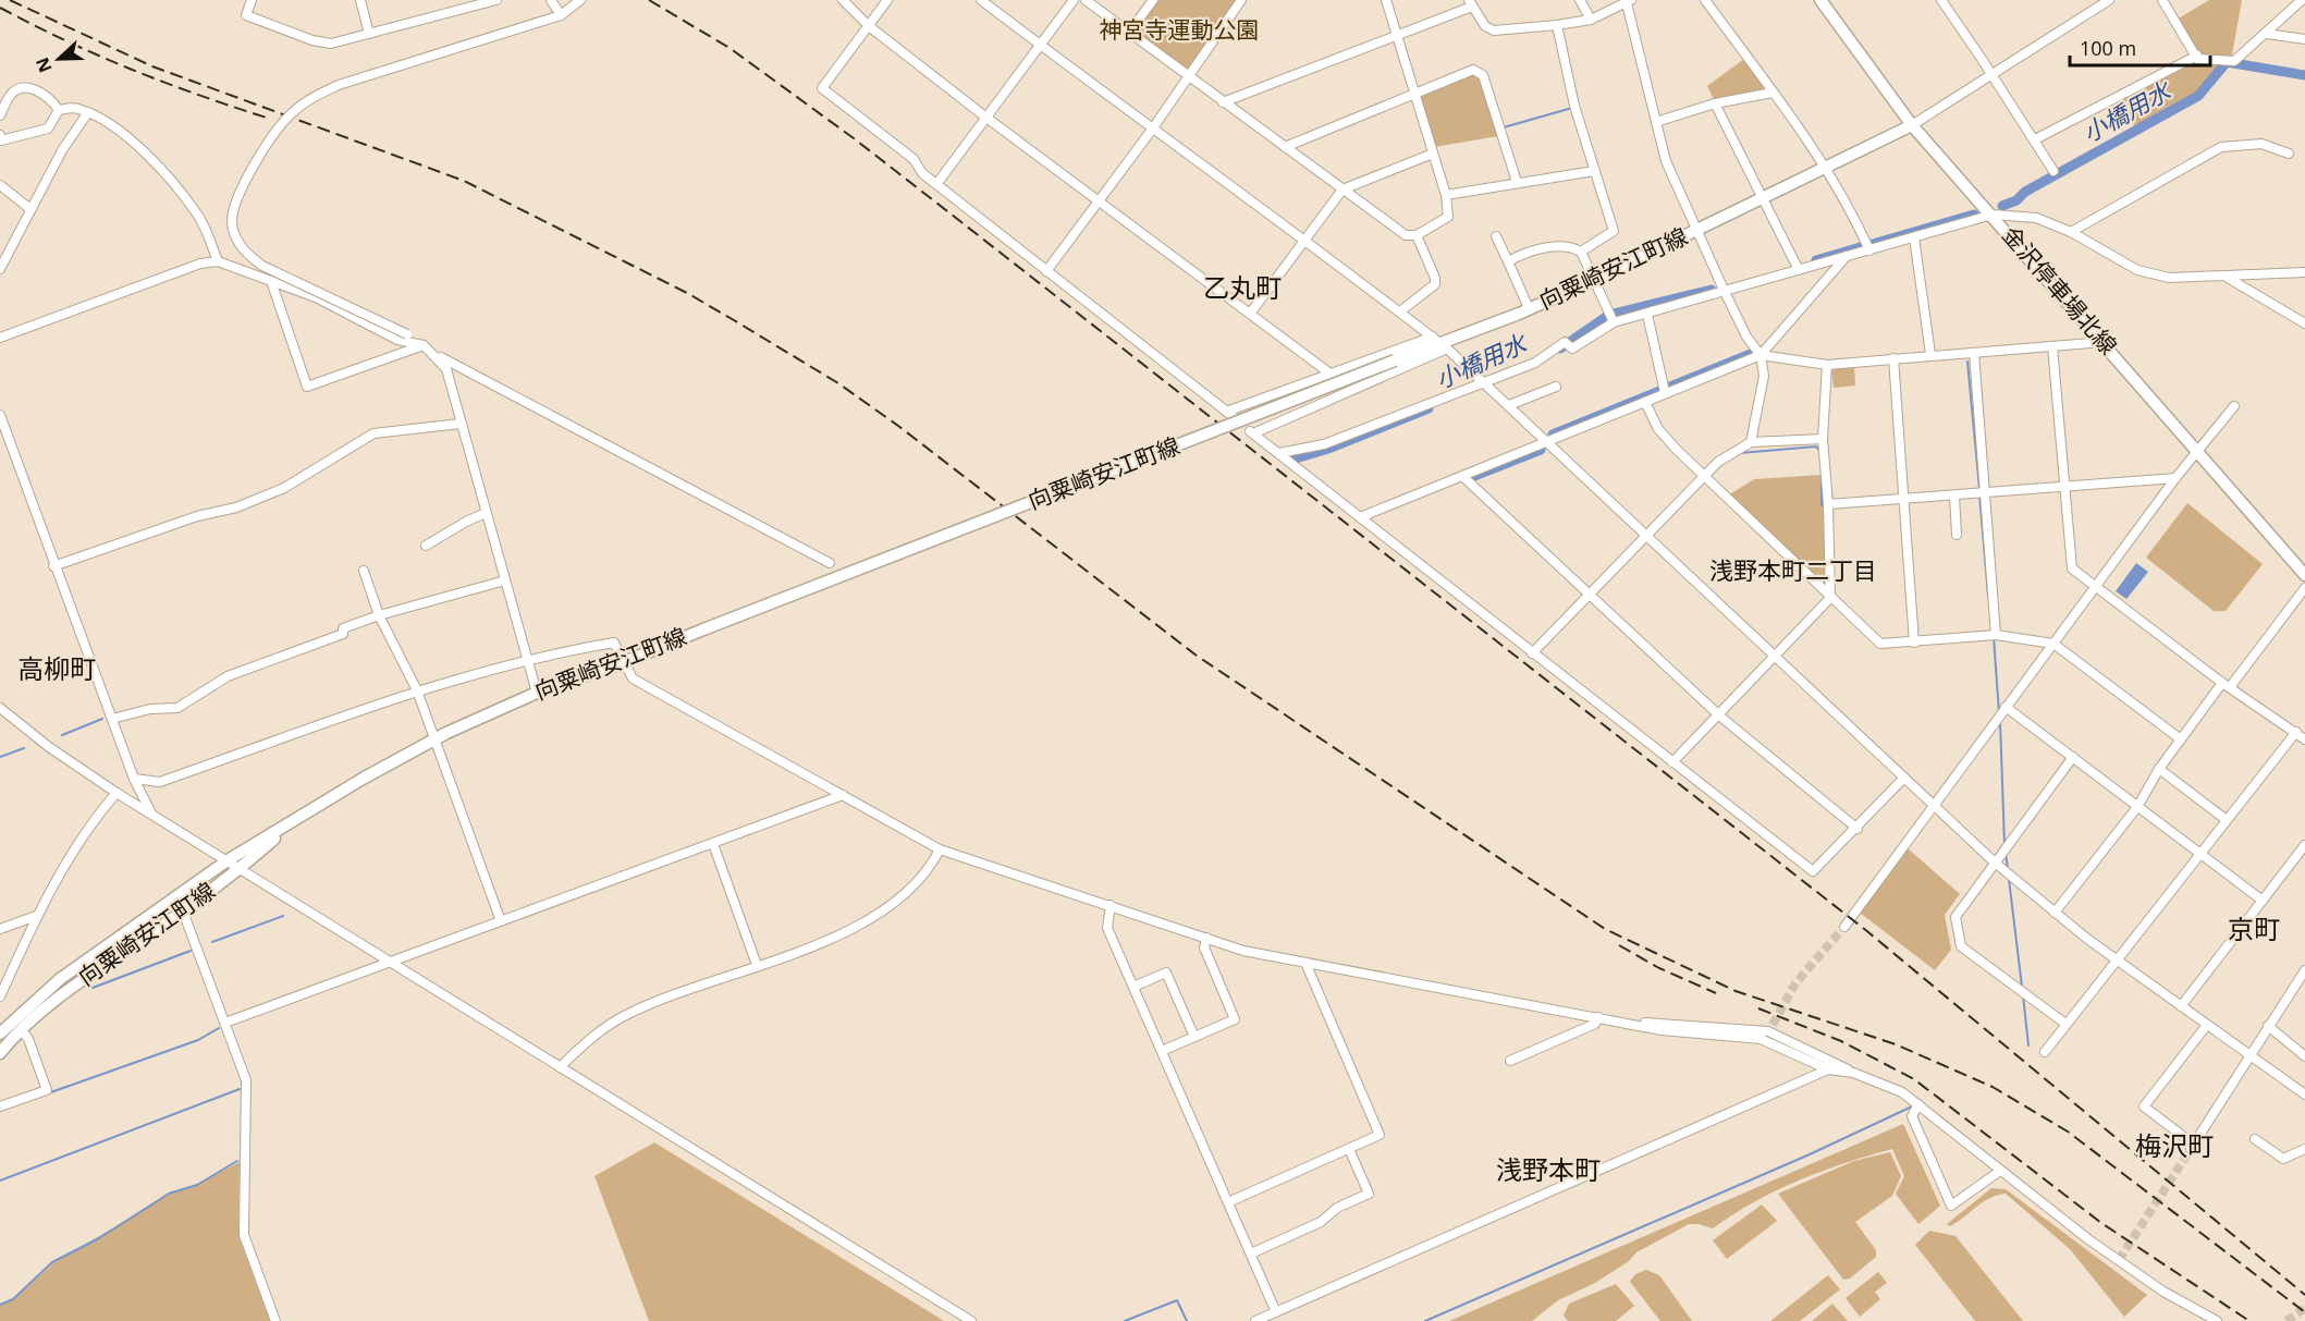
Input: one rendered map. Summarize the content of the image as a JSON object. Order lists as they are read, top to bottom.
{
  "streets": {
    "main road": ["向粟崎安江町線", "金沢停車場北線"]
  },
  "crossings": [
    ["向粟崎安江町線", "金沢停車場北線"]
  ],
  "districts": [
    "乙丸町",
    "浅野本町二丁目",
    "高柳町",
    "京町",
    "梅沢町",
    "浅野本町"
  ],
  "water": ["小橋用水"],
  "parks": ["神宮寺運動公園"],
  "scale_bar": "100 m",
  "north": "left"
}
